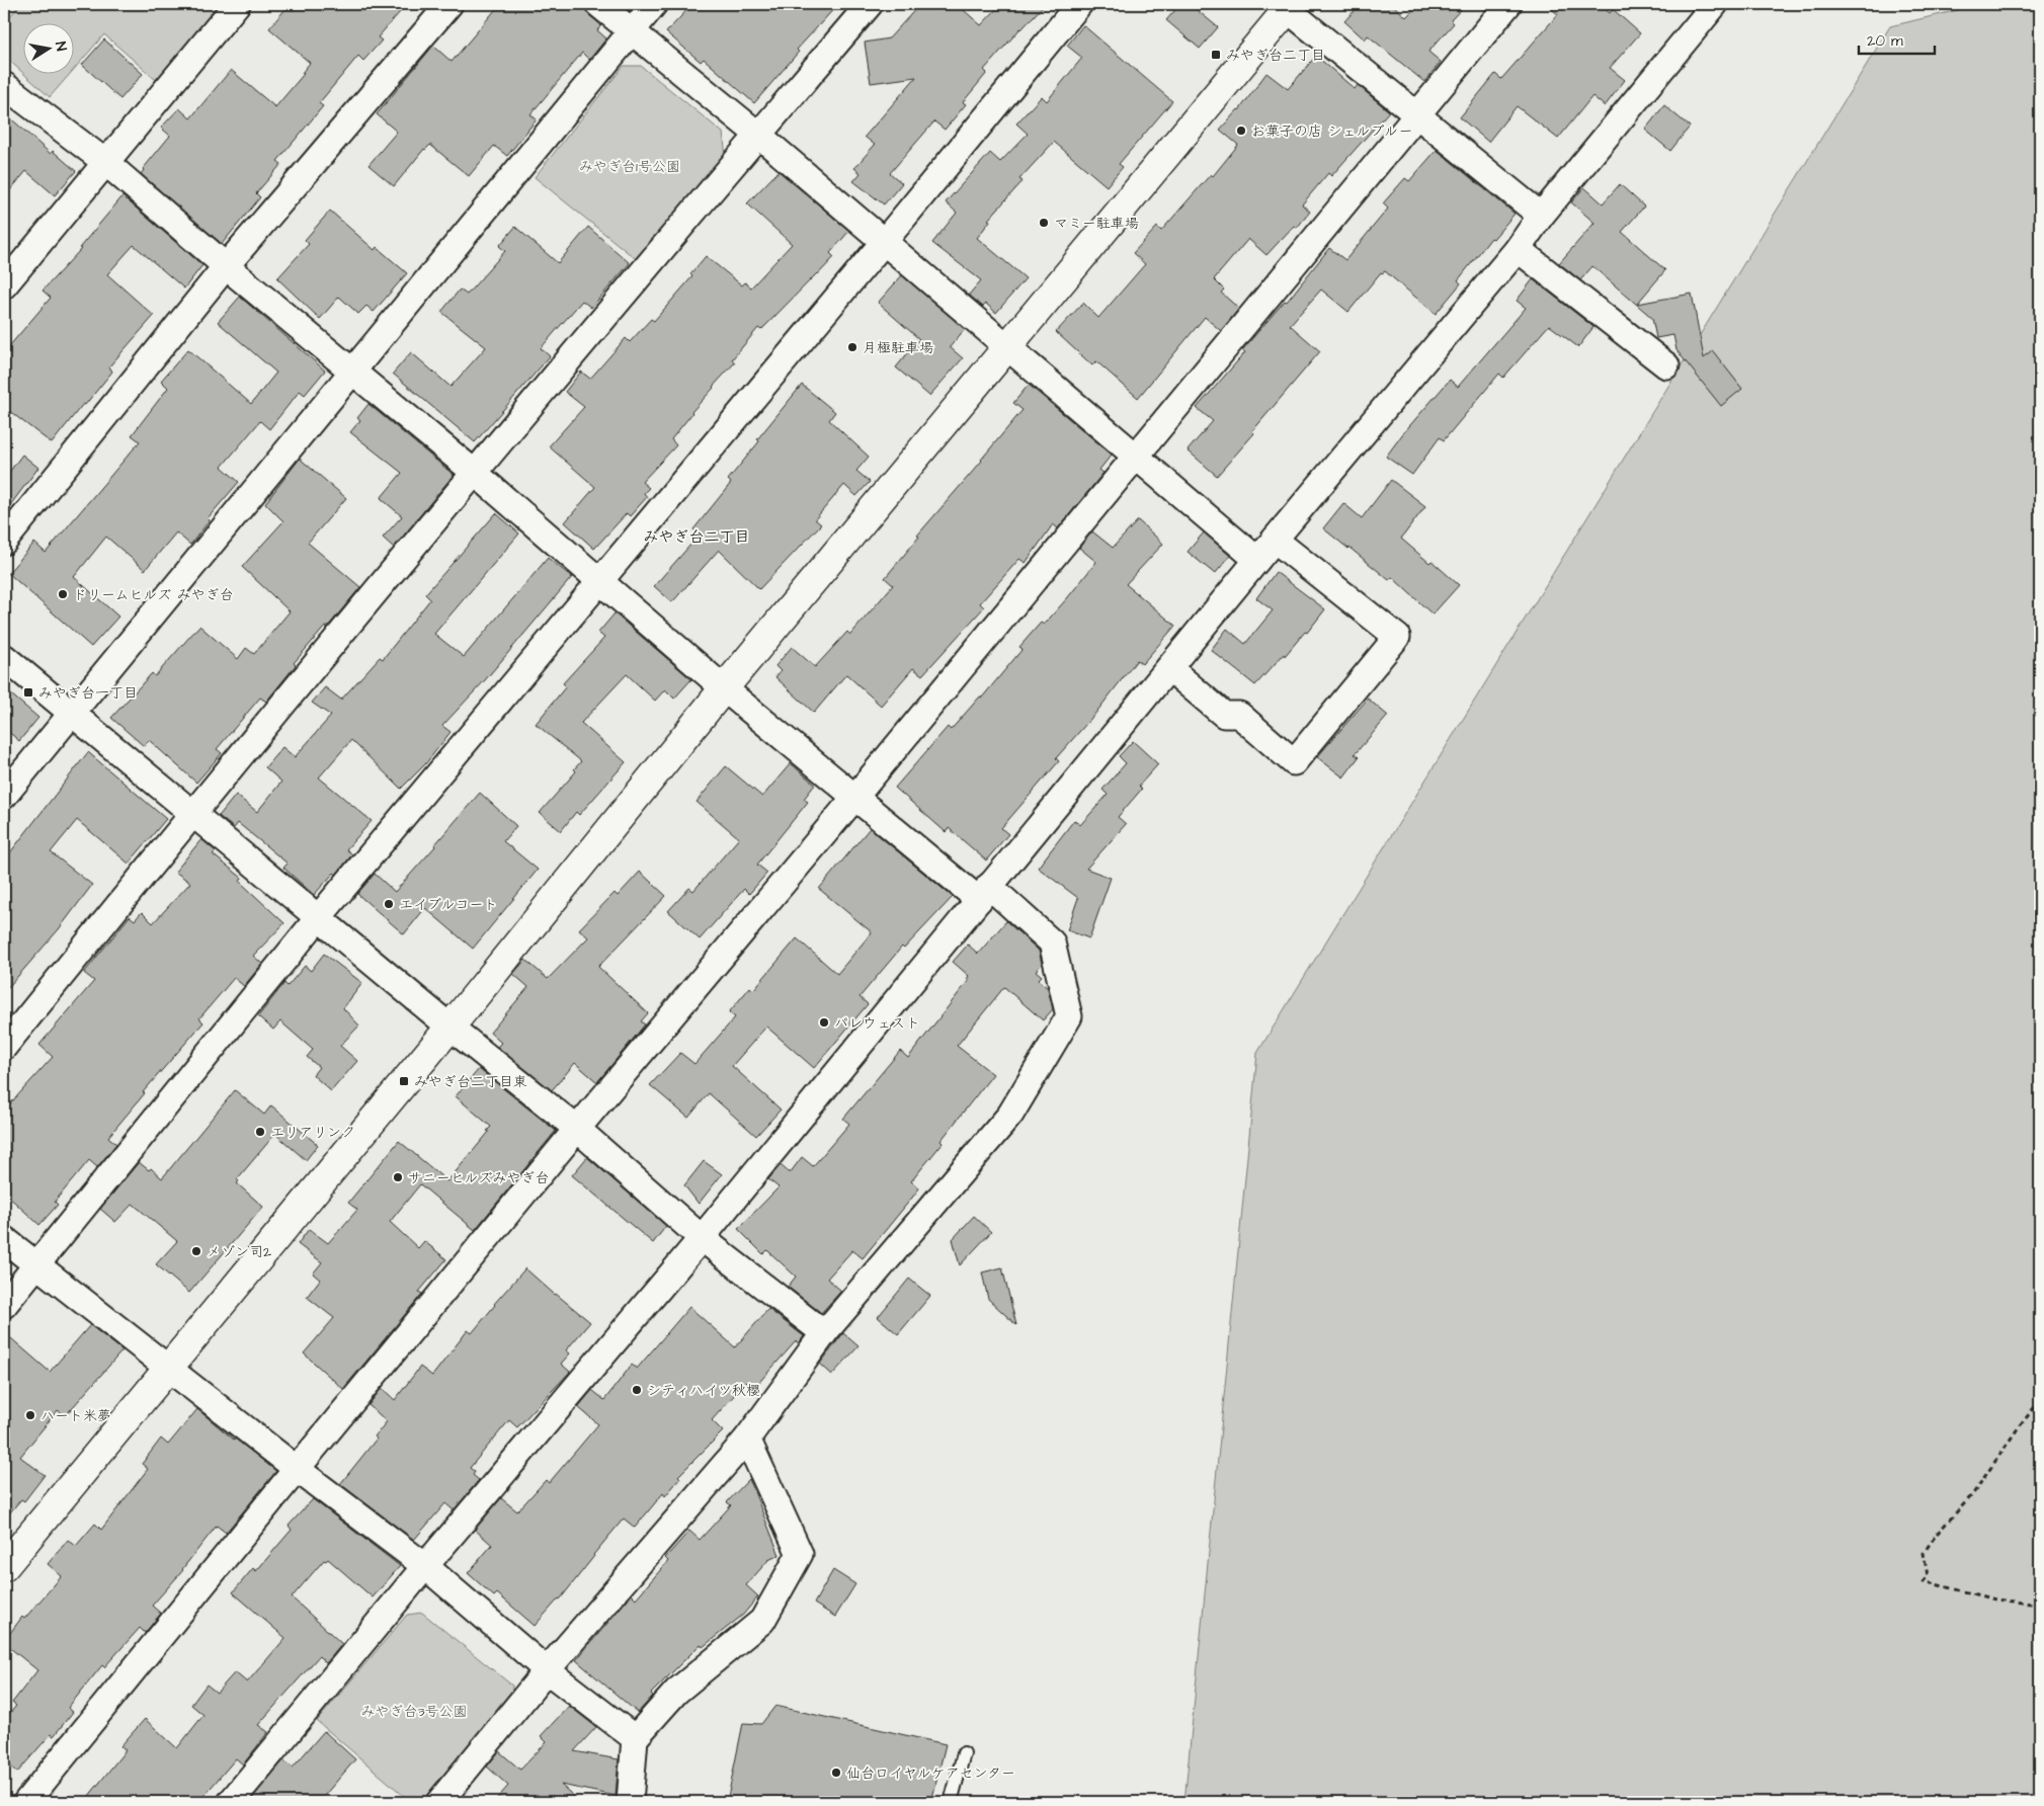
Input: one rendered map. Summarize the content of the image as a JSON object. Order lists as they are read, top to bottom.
{
  "districts": ["みやぎ台二丁目"],
  "parks": ["みやぎ台1号公園", "みやぎ台3号公園"],
  "places": {
    "transit": ["みやぎ台二丁目", "みやぎ台一丁目", "みやぎ台二丁目東"],
    "other": [
      "お菓子の店 シェルブルー",
      "マミー駐車場",
      "月極駐車場",
      "ドリームヒルズ みやぎ台",
      "エイブルコート",
      "パレウェスト",
      "エリアリンク",
      "サニーヒルズみやぎ台",
      "メゾン司2",
      "シティハイツ秋櫻",
      "ハート米夢",
      "仙台ロイヤルケアセンター"
    ]
  },
  "scale_bar": "20 m",
  "north": "right"
}
